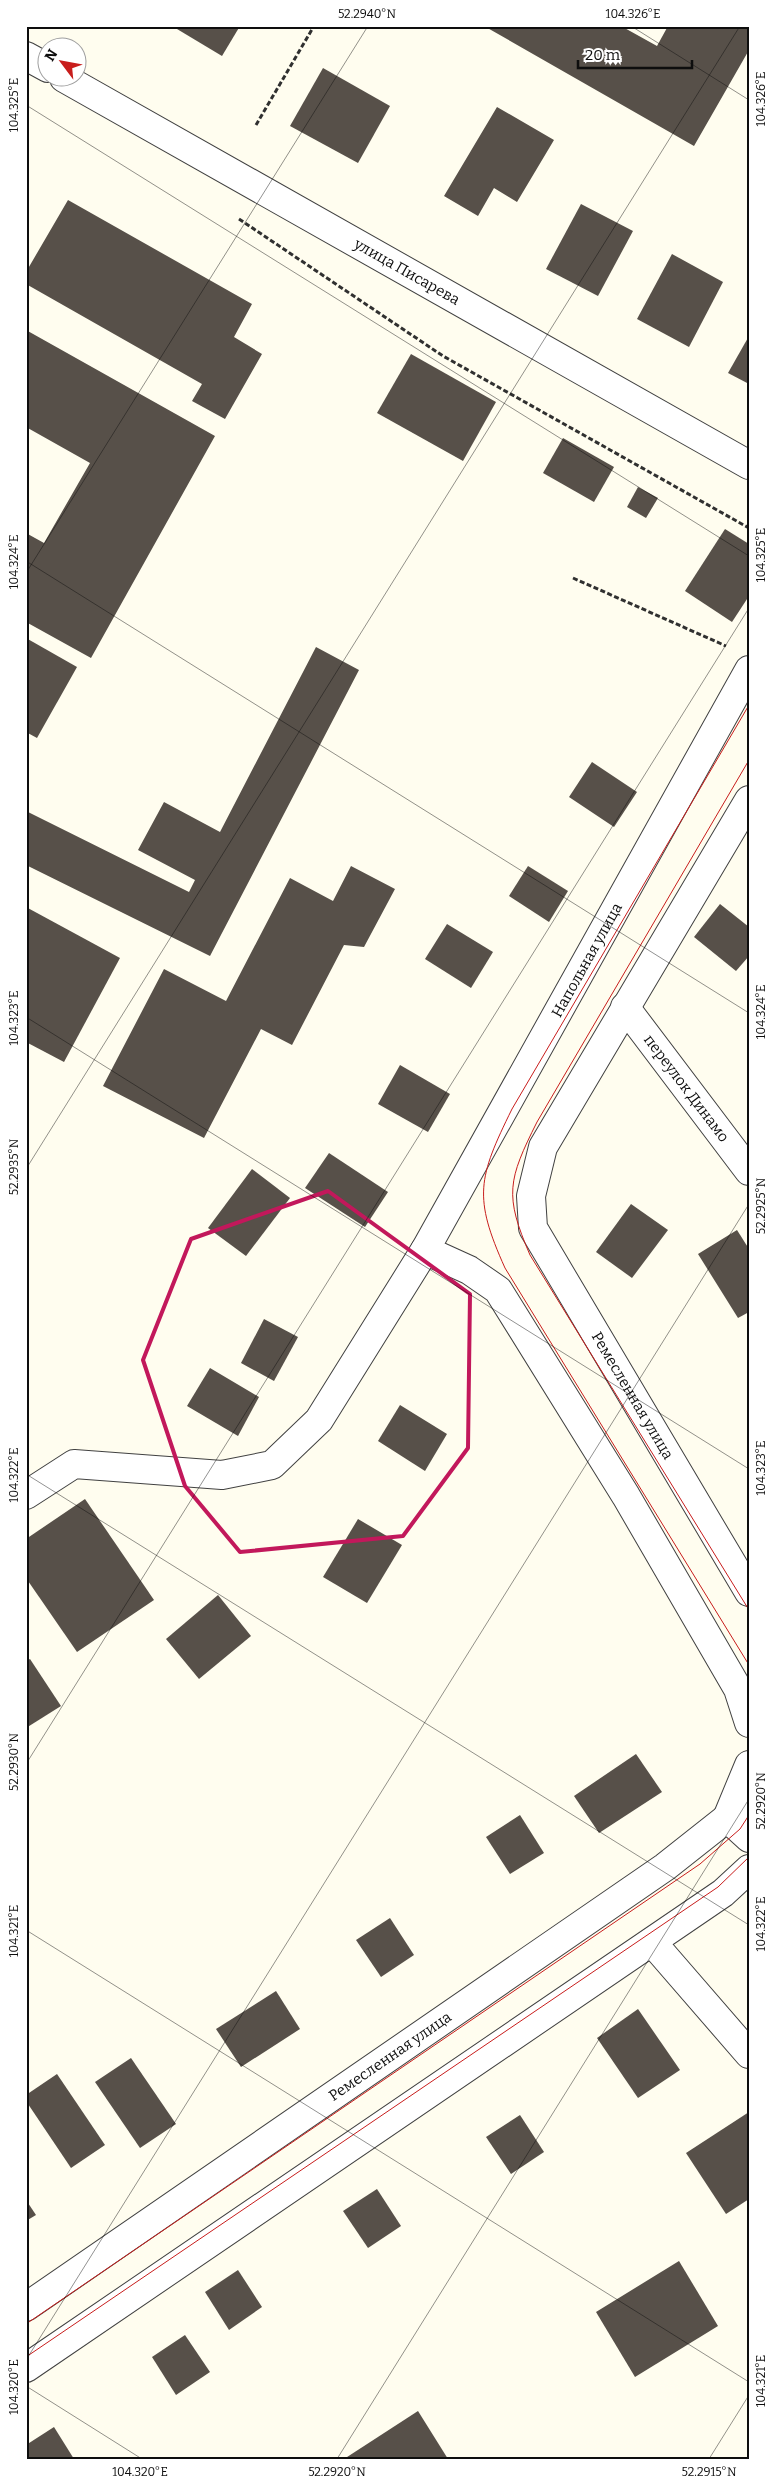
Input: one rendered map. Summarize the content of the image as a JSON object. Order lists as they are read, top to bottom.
{
  "streets": {
    "street": [
      "улица Писарева",
      "Напольная улица",
      "переулок Динамо",
      "Ремесленная улица"
    ]
  },
  "crossings": [
    ["переулок Динамо", "Ремесленная улица"]
  ],
  "scale_bar": "20 m",
  "north": "top left",
  "coordinates": [
    "52.2940°N",
    "104.326°E",
    "104.325°E",
    "104.324°E",
    "104.323°E",
    "52.2935°N",
    "52.2925°N",
    "104.322°E",
    "52.2930°N",
    "52.2920°N",
    "104.321°E",
    "104.320°E",
    "52.2915°N"
  ]
}
